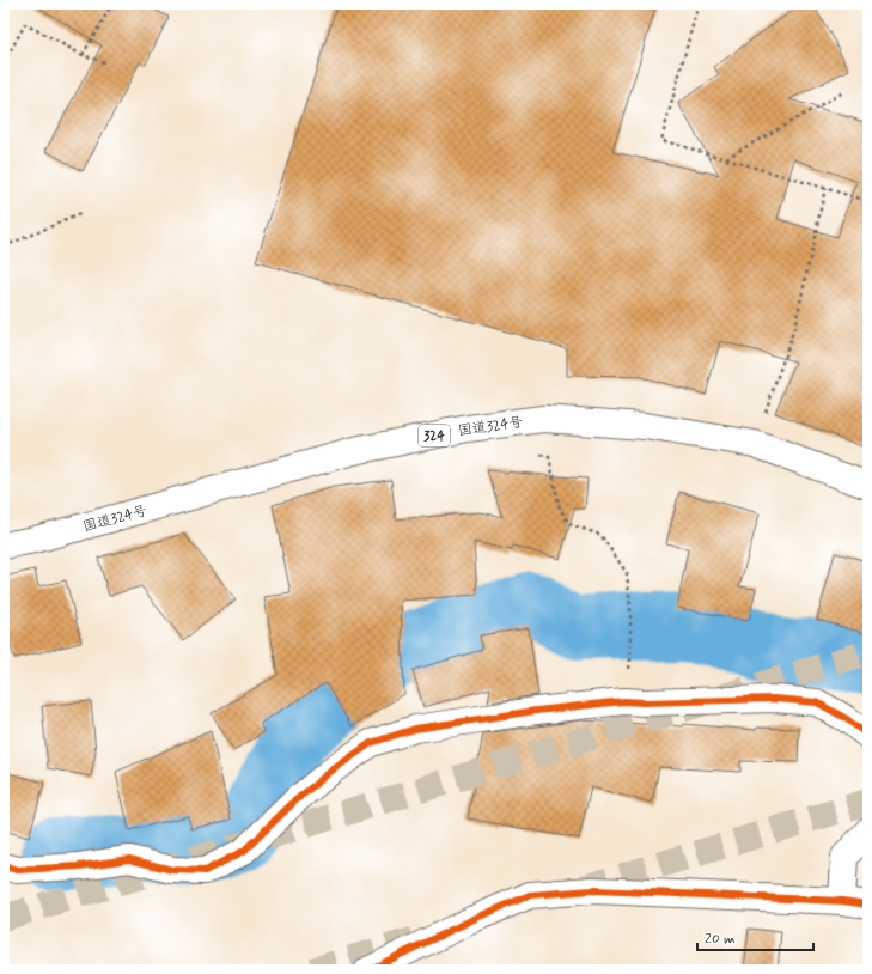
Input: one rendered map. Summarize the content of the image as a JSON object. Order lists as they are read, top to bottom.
{
  "streets": {
    "main road": ["国道324号", "324"]
  },
  "scale_bar": "20 m"
}
